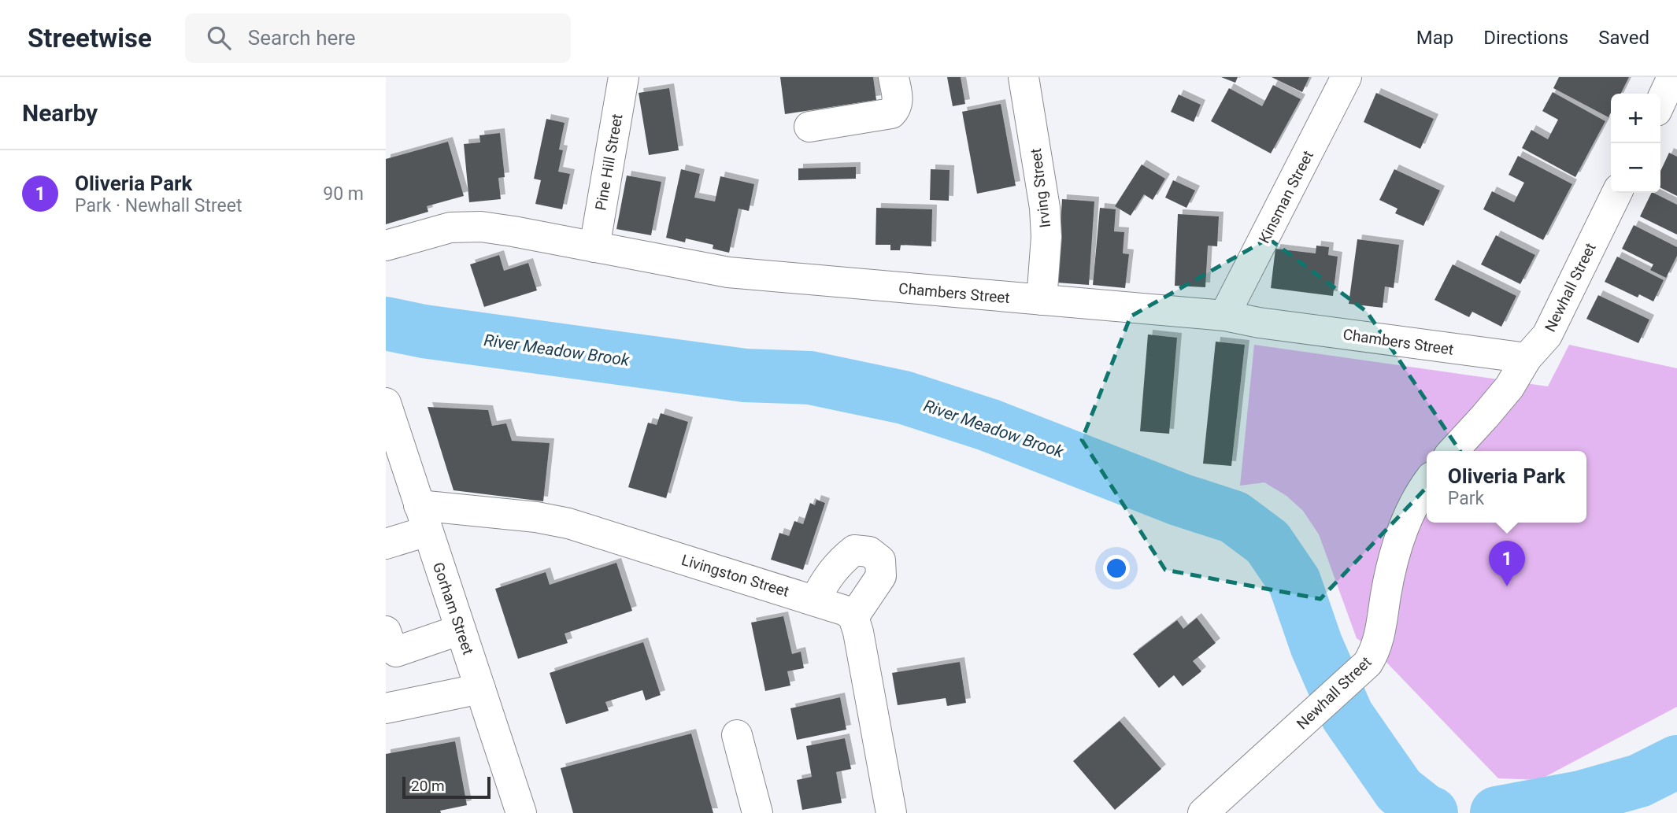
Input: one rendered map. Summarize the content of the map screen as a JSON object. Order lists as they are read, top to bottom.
{
  "streets": {
    "street": [
      "Pine Hill Street",
      "Irving Street",
      "Kinsman Street",
      "Newhall Street",
      "Chambers Street",
      "Livingston Street",
      "Gorham Street"
    ]
  },
  "crossings": [
    ["Pine Hill Street", "Chambers Street"],
    ["Irving Street", "Chambers Street"],
    ["Kinsman Street", "Chambers Street"],
    ["Newhall Street", "Chambers Street"],
    ["Livingston Street", "Gorham Street"]
  ],
  "water": ["River Meadow Brook"],
  "scale_bar": "20 m",
  "page": {
    "header": "Streetwise",
    "search": "Search here",
    "nav": ["Map", "Directions", "Saved"],
    "heading": "Nearby",
    "map_buttons": ["+", "−"],
    "list": [
      {
        "mark": "1",
        "name": "Oliveria Park",
        "note": "Park · Newhall Street",
        "value": "90 m"
      }
    ],
    "popup": ["Oliveria Park", "Park"],
    "pins": "1",
    "scale": "20 m"
  }
}
